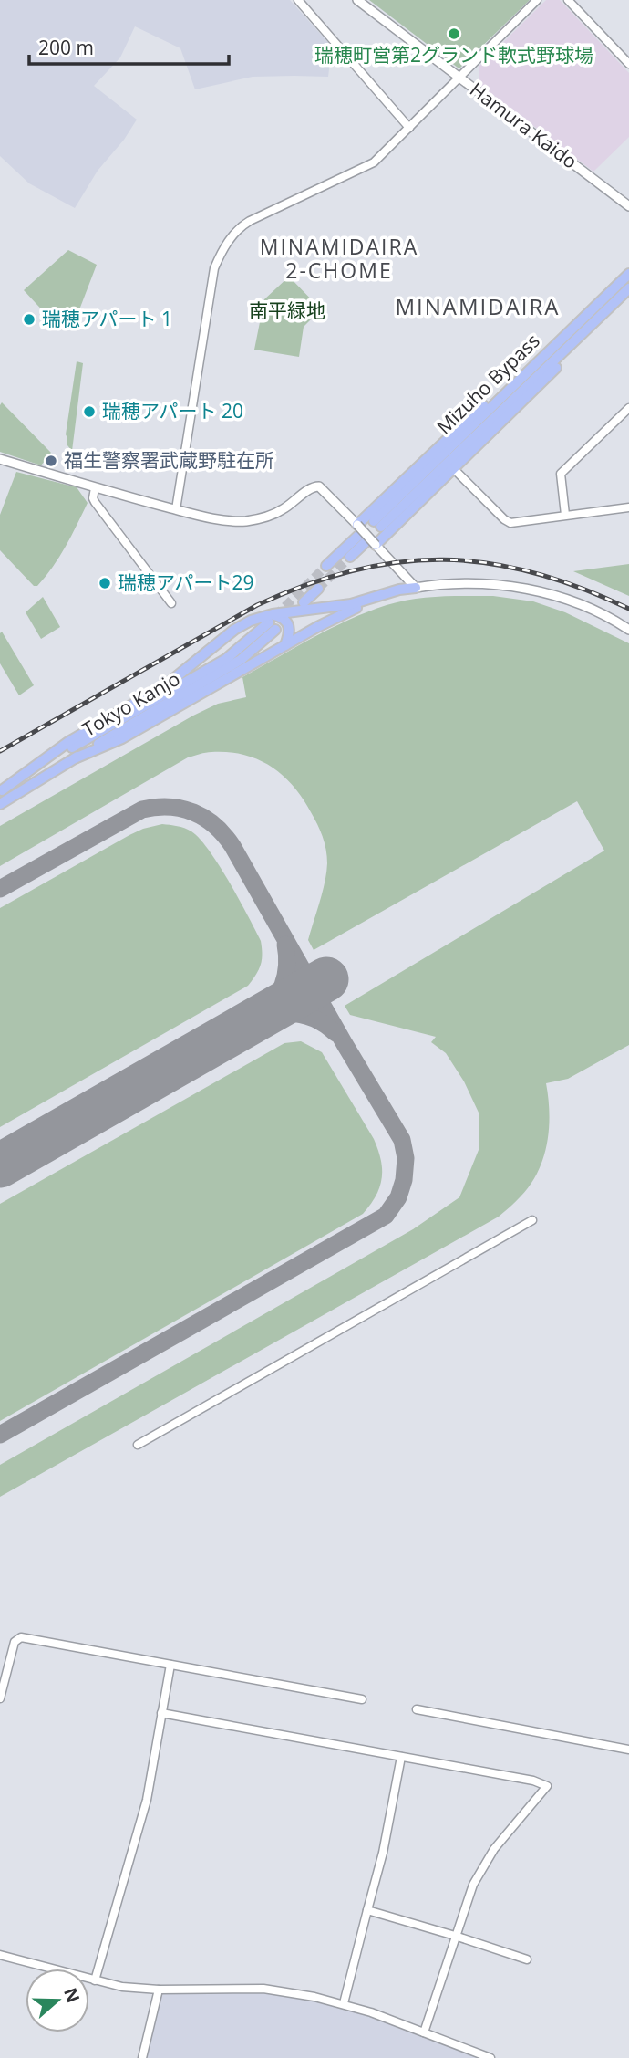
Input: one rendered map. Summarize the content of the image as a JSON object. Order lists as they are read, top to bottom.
{
  "streets": {
    "highway": ["Mizuho Bypass", "Tokyo Kanjo"],
    "main road": ["Hamura Kaido"]
  },
  "districts": ["MINAMIDAIRA 2-CHOME", "MINAMIDAIRA"],
  "parks": ["南平緑地"],
  "places": [
    "瑞穂町営第2グランド軟式野球場",
    "瑞穂アパート 1",
    "瑞穂アパート 20",
    "福生警察署武蔵野駐在所",
    "瑞穂アパート29"
  ],
  "scale_bar": "200 m",
  "north": "right"
}
